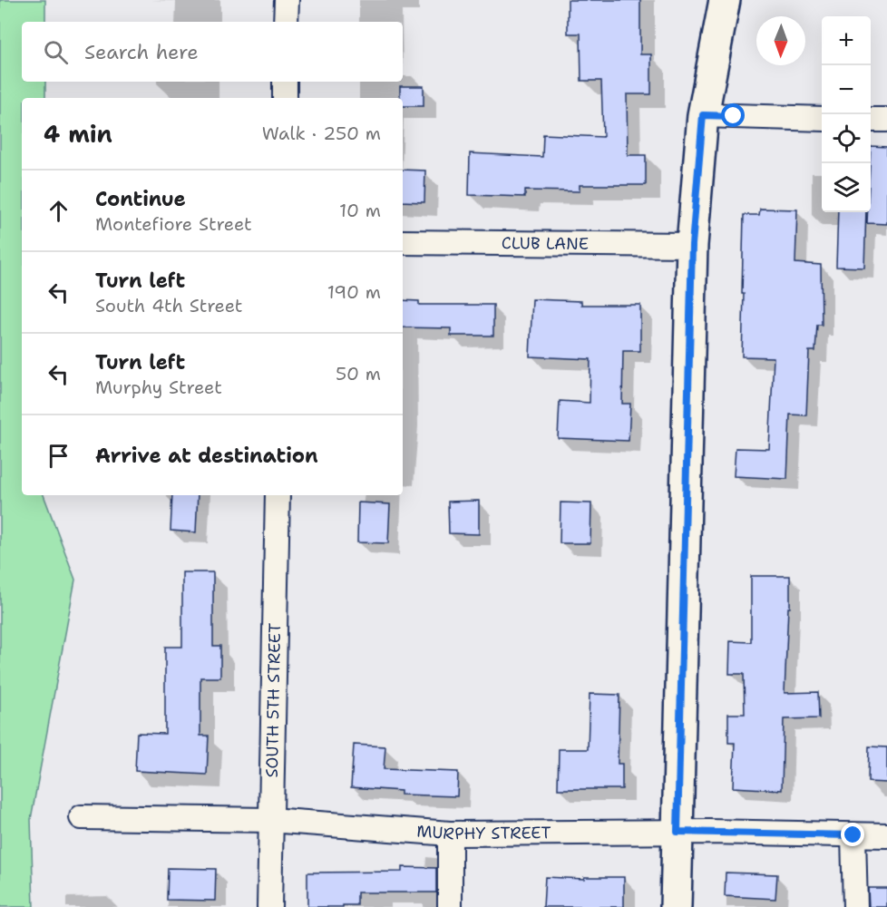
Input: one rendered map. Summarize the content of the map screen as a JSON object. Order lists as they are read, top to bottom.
{
  "streets": {
    "street": ["CLUB LANE", "SOUTH 5TH STREET", "MURPHY STREET"]
  },
  "crossings": [
    ["SOUTH 5TH STREET", "MURPHY STREET"]
  ],
  "north": "bottom",
  "page": {
    "map_buttons": ["+", "−"],
    "search": "Search here",
    "heading": ["4 min", "Walk · 250 m"],
    "list": [
      ["Continue", "Montefiore Street", "10 m"],
      ["Turn left", "South 4th Street", "190 m"],
      ["Turn left", "Murphy Street", "50 m"],
      "Arrive at destination"
    ]
  }
}
